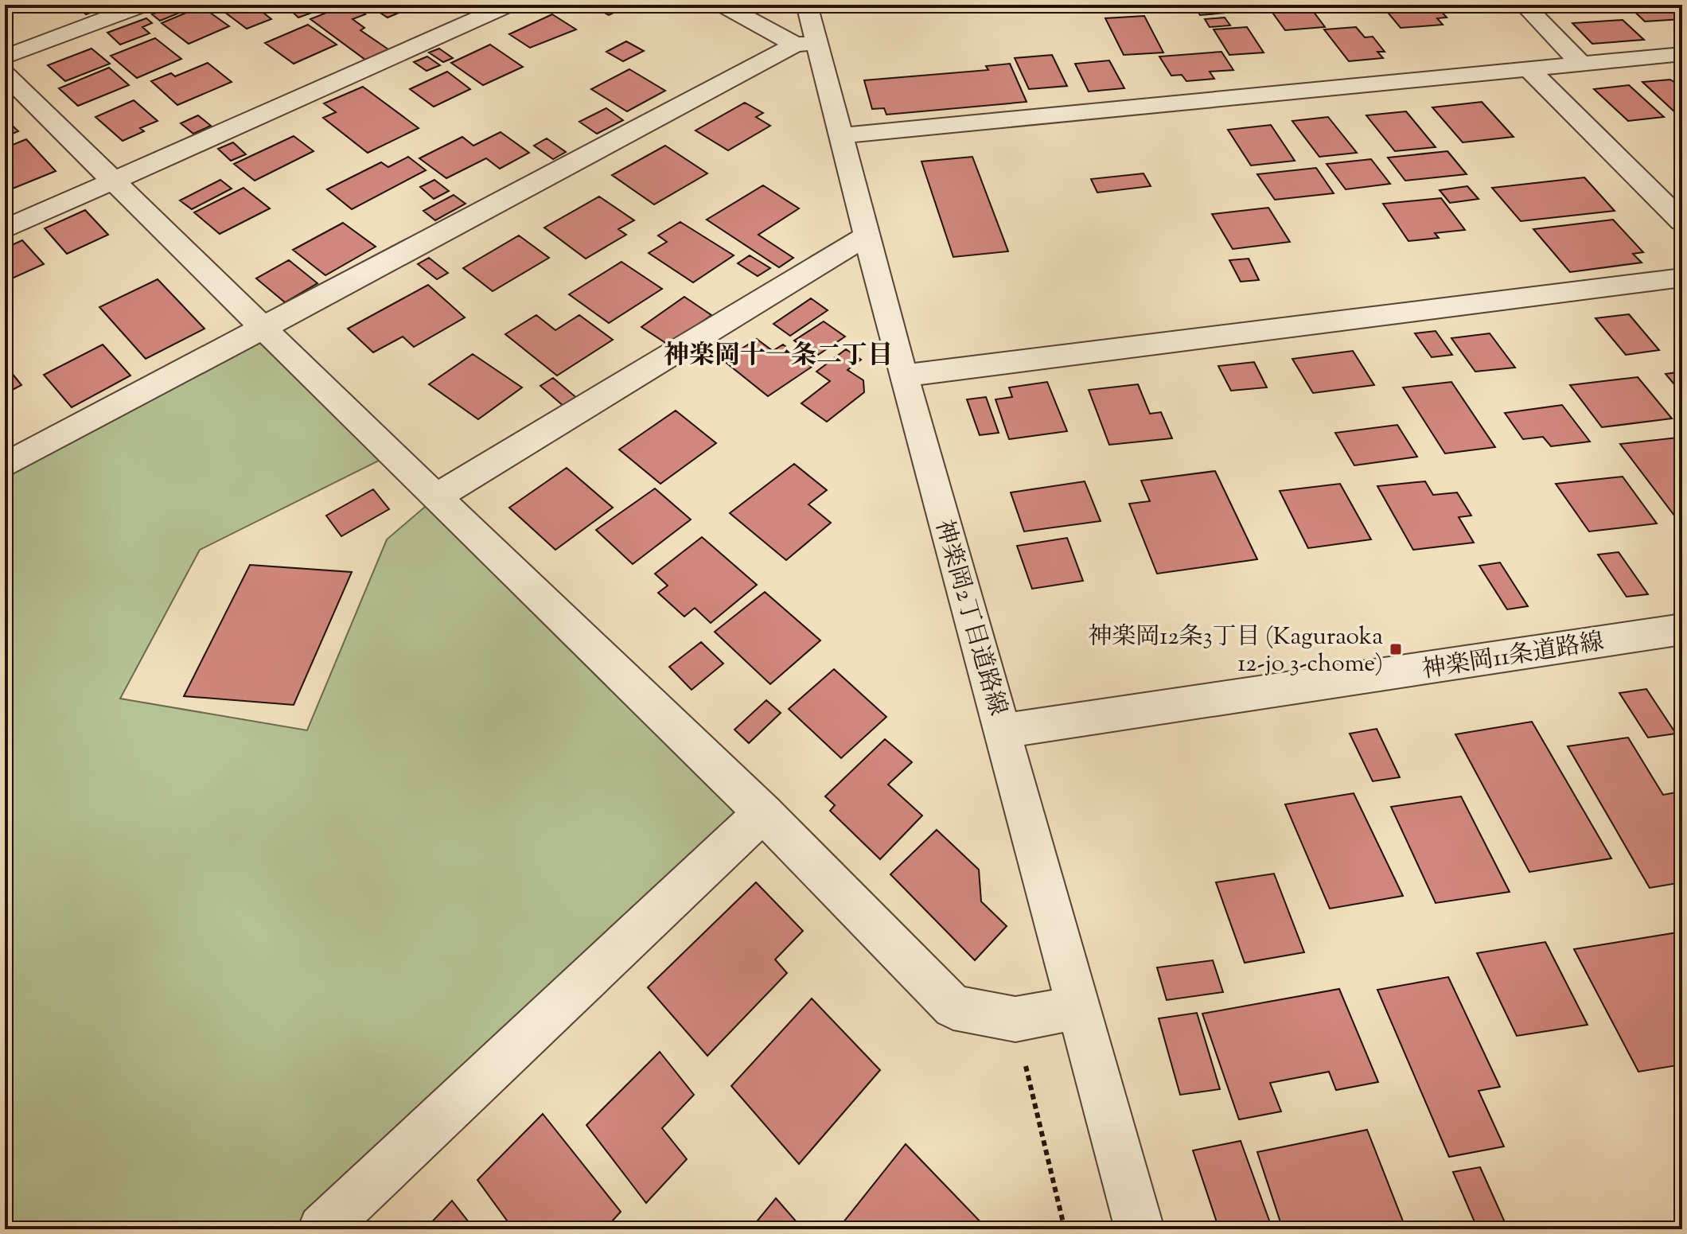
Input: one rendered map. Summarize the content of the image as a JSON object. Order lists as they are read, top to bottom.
{
  "streets": {
    "street": ["神楽岡2丁目道路線", "神楽岡11条道路線"]
  },
  "crossings": [
    ["神楽岡2丁目道路線", "神楽岡11条道路線"]
  ],
  "districts": ["神楽岡十一条二丁目"],
  "places": {
    "transit": ["神楽岡12条3丁目 (Kaguraoka 12-jo 3-chome)"]
  }
}
